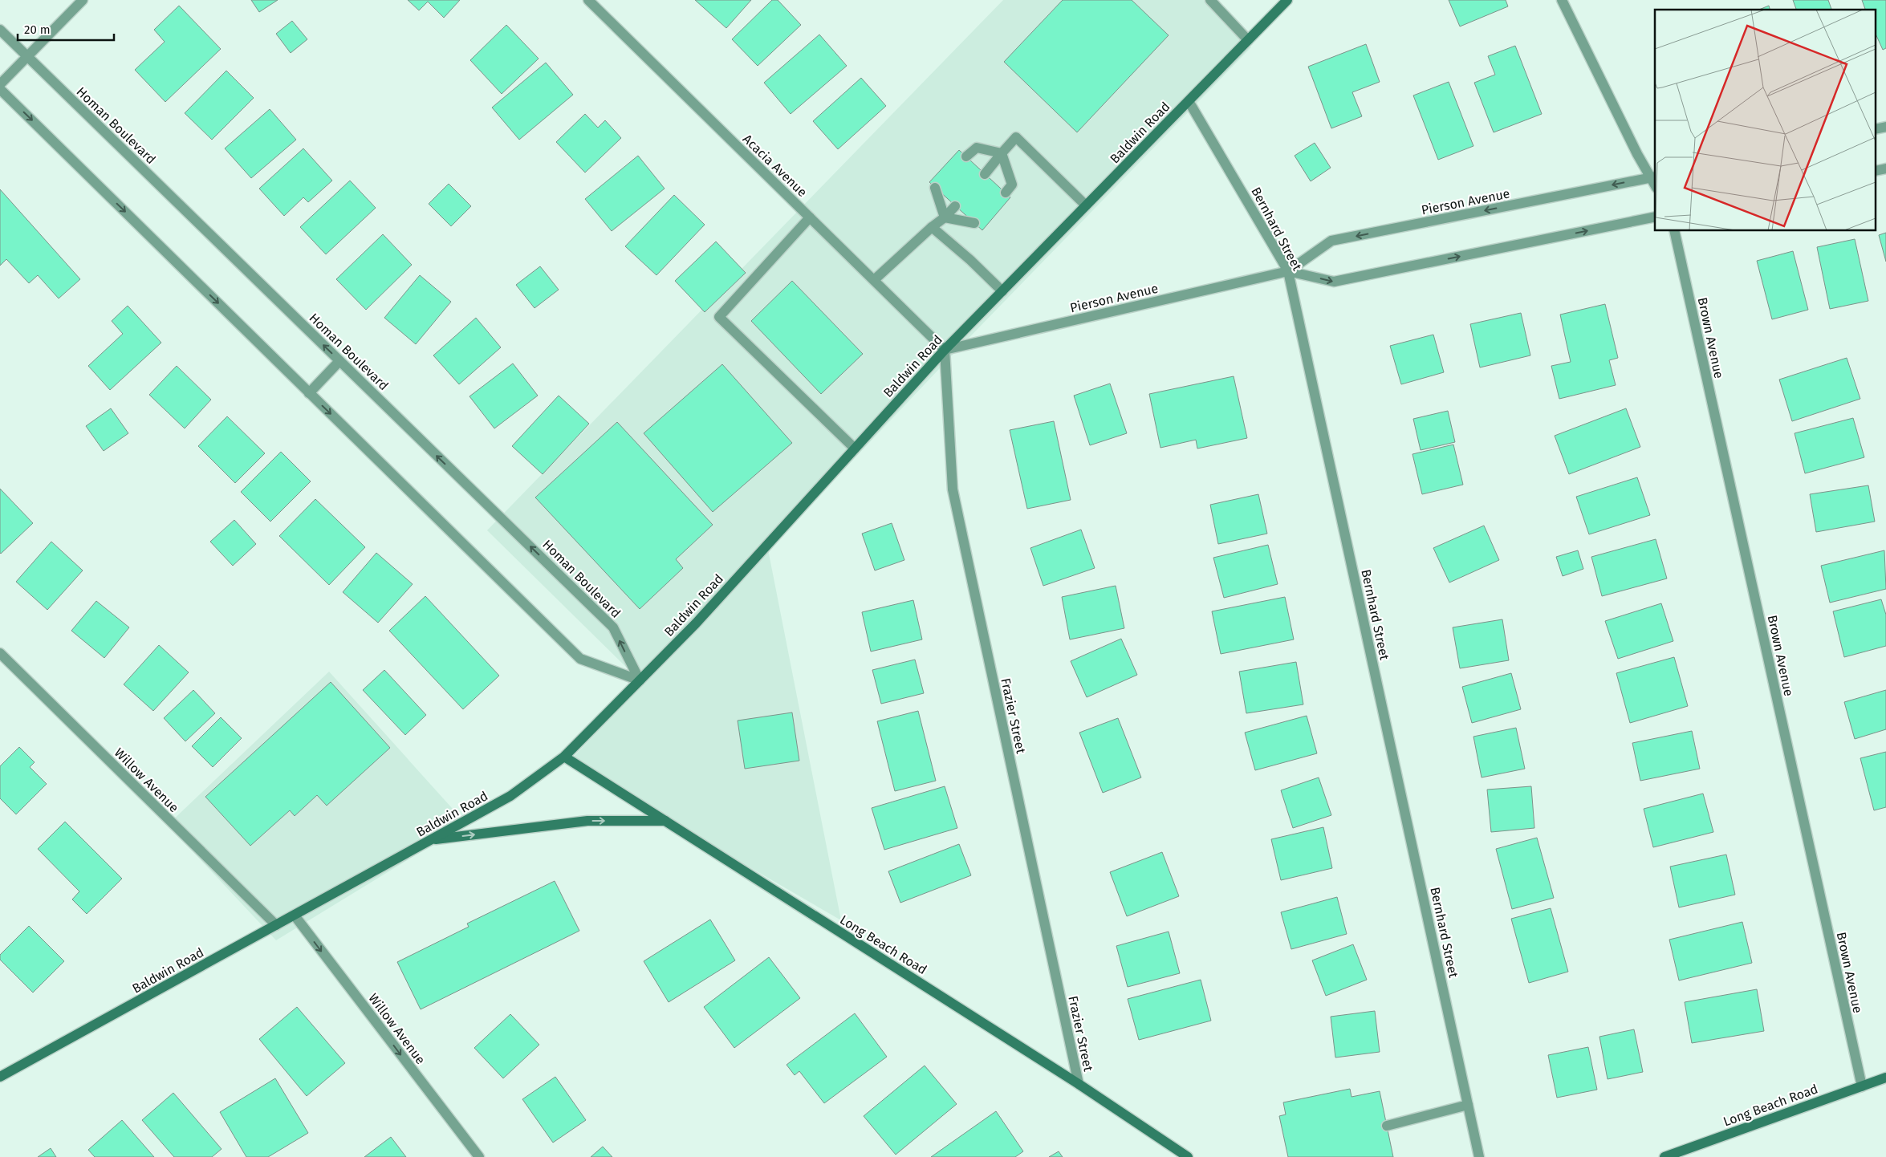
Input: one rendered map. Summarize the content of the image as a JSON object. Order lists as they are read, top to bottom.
{
  "streets": {
    "main road": ["Baldwin Road", "Long Beach Road"],
    "street": [
      "Homan Boulevard",
      "Acacia Avenue",
      "Pierson Avenue",
      "Bernhard Street",
      "Brown Avenue",
      "Frazier Street",
      "Willow Avenue"
    ]
  },
  "crossings": [
    ["Homan Boulevard", "Baldwin Road"],
    ["Baldwin Road", "Acacia Avenue"],
    ["Baldwin Road", "Pierson Avenue"],
    ["Baldwin Road", "Bernhard Street"],
    ["Baldwin Road", "Frazier Street"],
    ["Baldwin Road", "Willow Avenue"],
    ["Baldwin Road", "Long Beach Road"],
    ["Acacia Avenue", "Pierson Avenue"],
    ["Acacia Avenue", "Frazier Street"],
    ["Pierson Avenue", "Bernhard Street"],
    ["Pierson Avenue", "Frazier Street"],
    ["Brown Avenue", "Long Beach Road"],
    ["Frazier Street", "Long Beach Road"]
  ],
  "one_way": ["Willow Avenue"],
  "scale_bar": "20 m"
}
